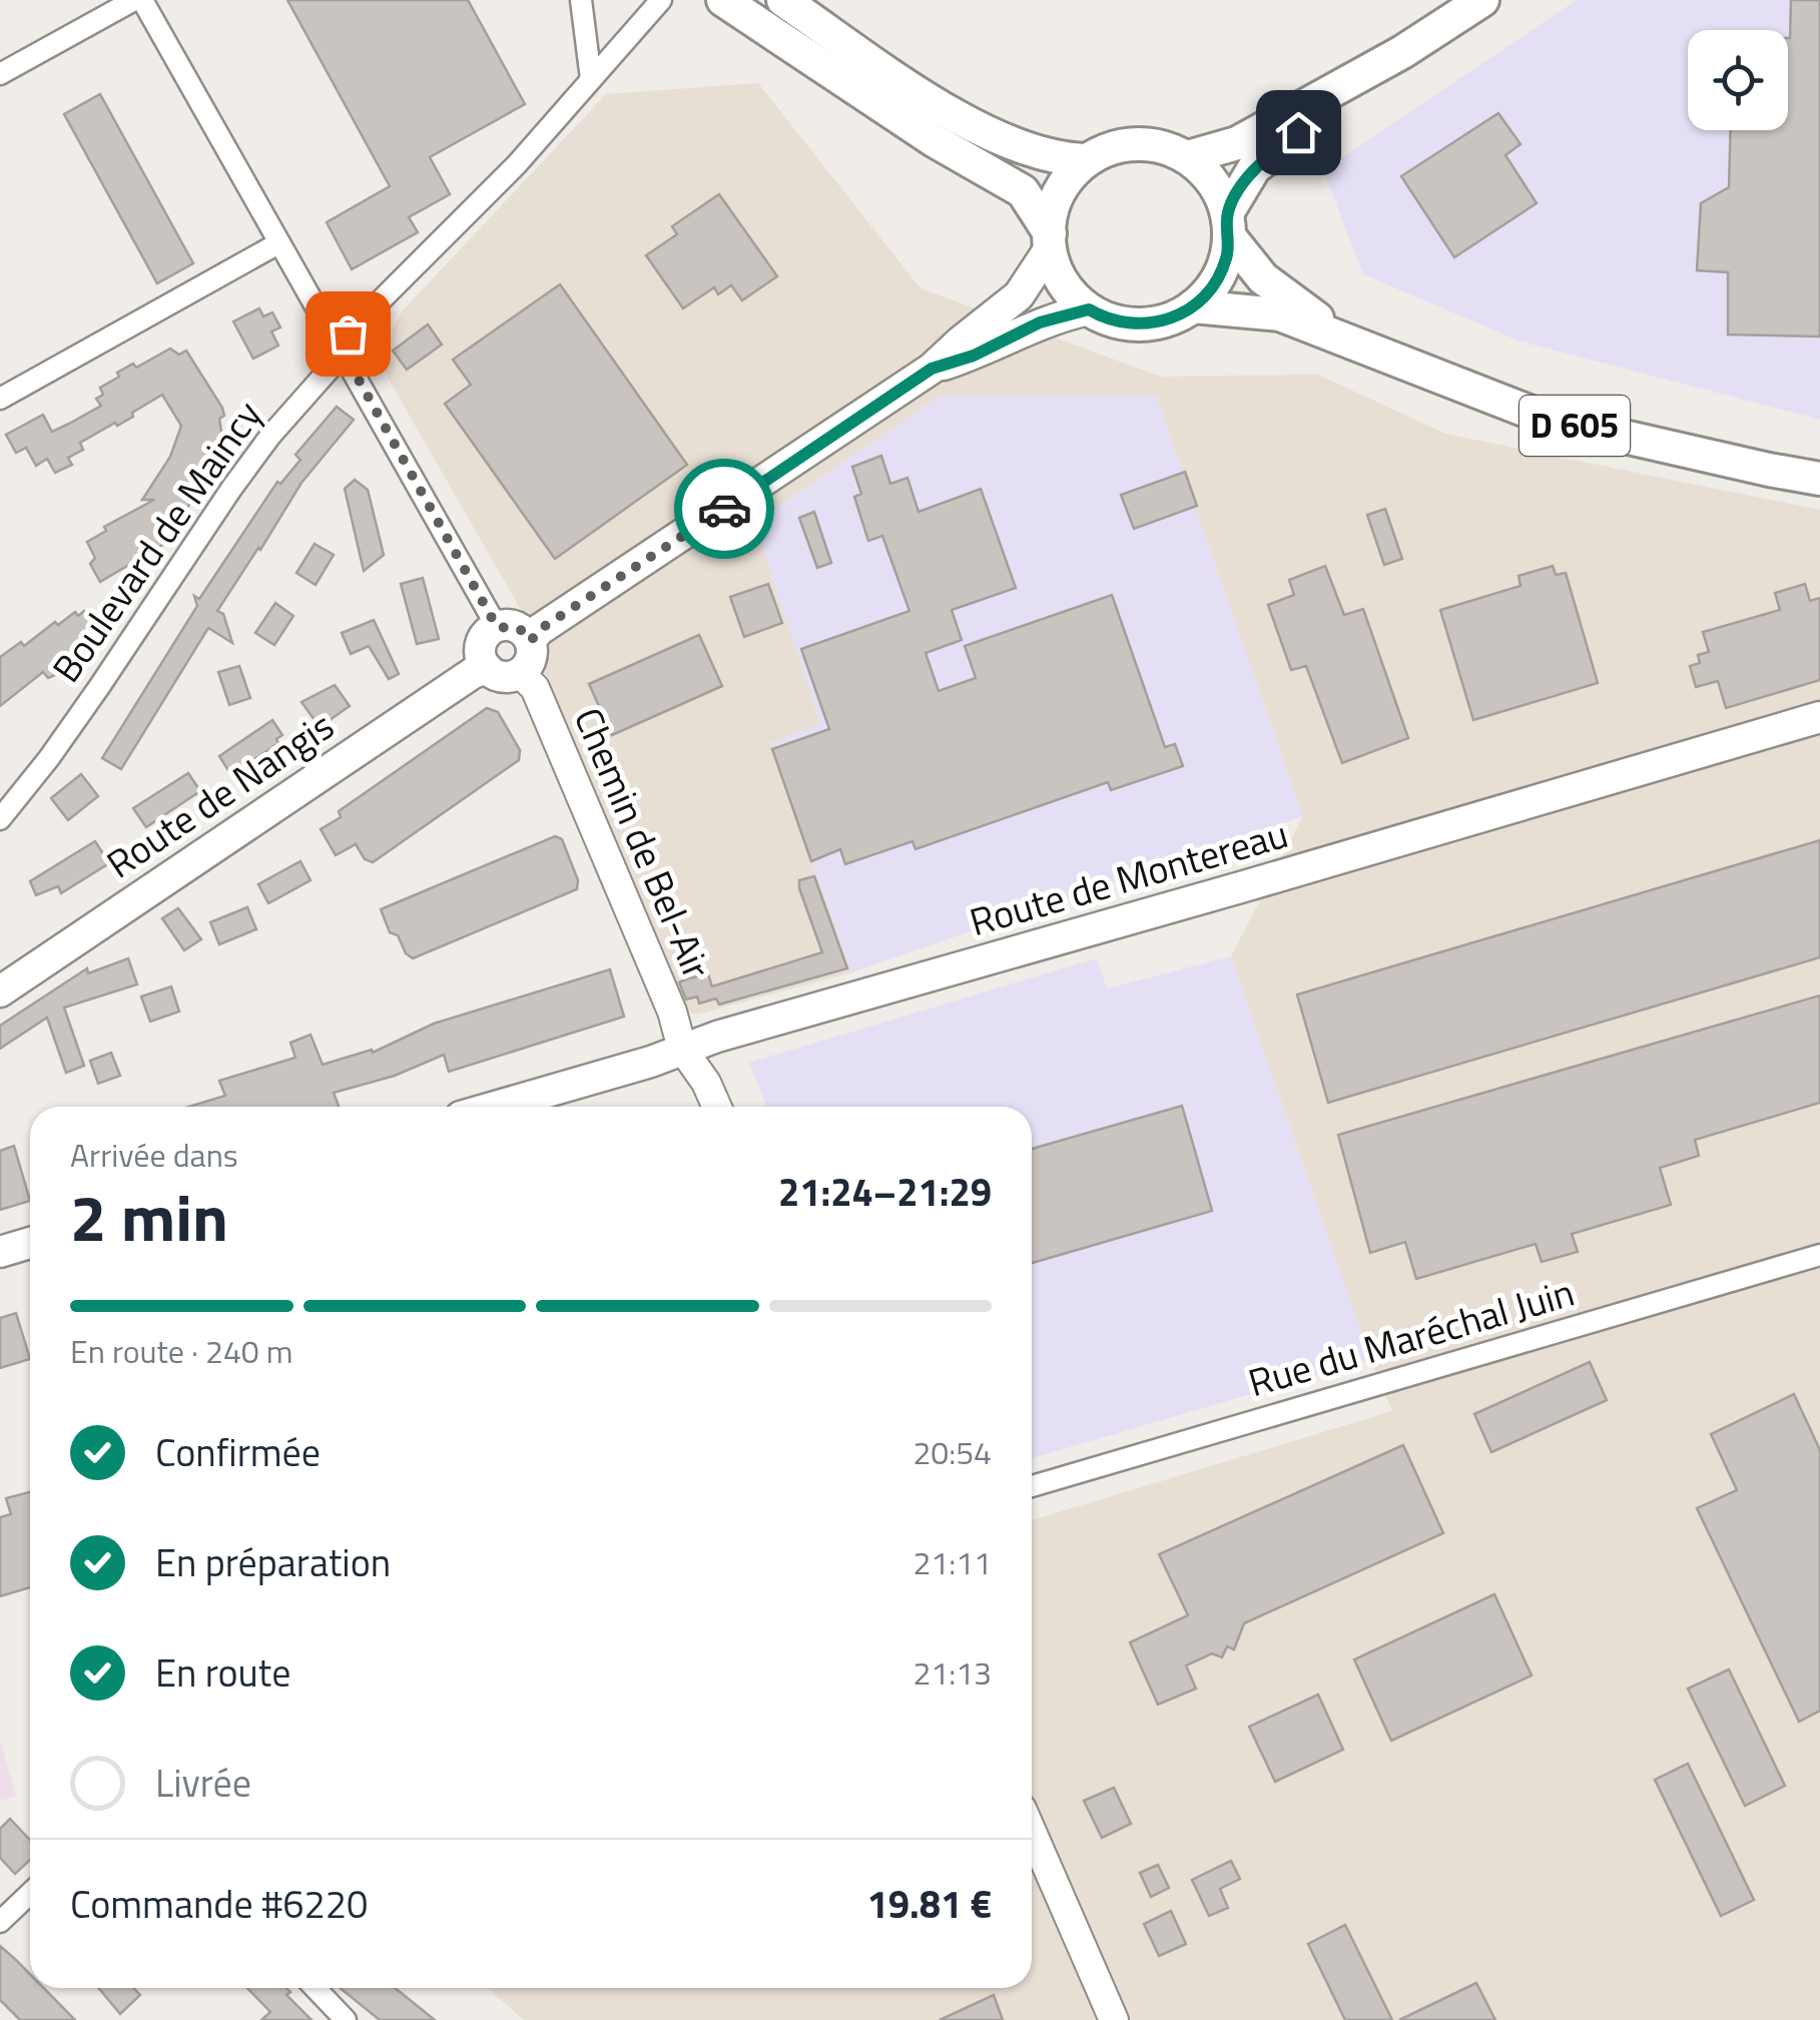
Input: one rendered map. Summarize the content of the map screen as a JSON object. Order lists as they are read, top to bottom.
{
  "streets": {
    "main road": ["D 605", "Route de Nangis", "Route de Montereau"],
    "street": ["Boulevard de Maincy", "Chemin de Bel-Air", "Rue du Maréchal Juin"]
  },
  "crossings": [
    ["Route de Nangis", "Chemin de Bel-Air"],
    ["Chemin de Bel-Air", "Route de Montereau"]
  ],
  "page": {
    "heading": ["2 min", "Arrivée dans", "21:24–21:29"],
    "panel": ["Commande #6220", "19.81 €"],
    "bar": "En route · 240 m",
    "list": [
      ["Confirmée", "20:54"],
      ["En préparation", "21:11"],
      ["En route", "21:13"],
      "Livrée"
    ]
  }
}
